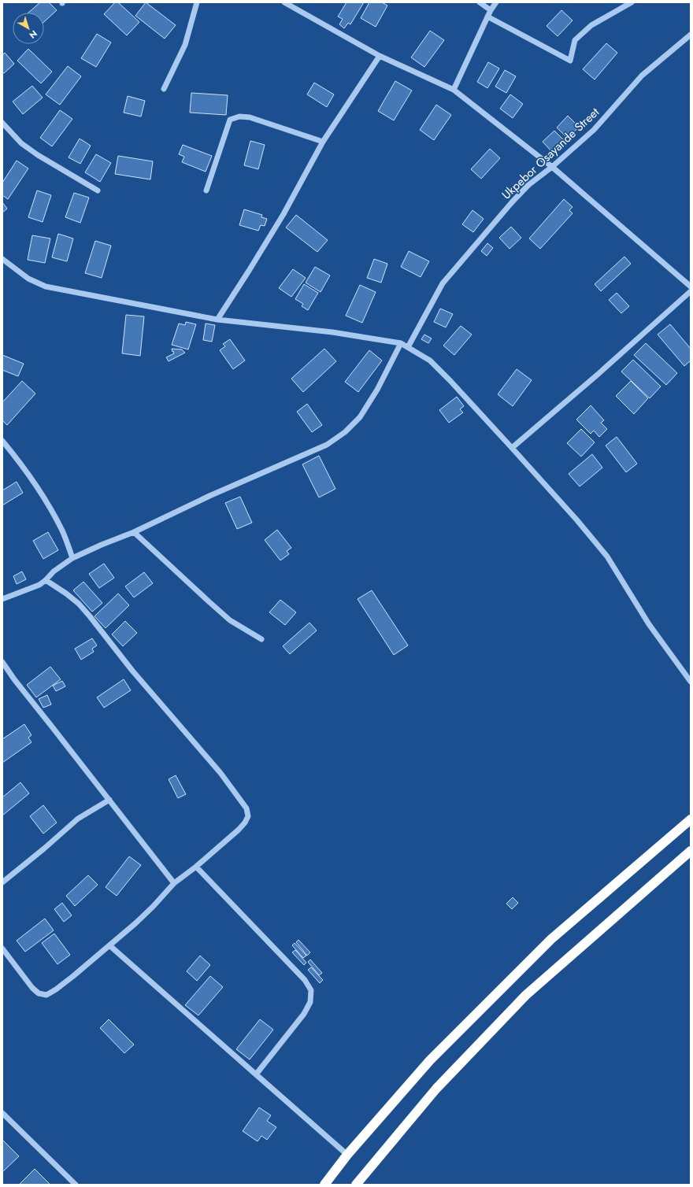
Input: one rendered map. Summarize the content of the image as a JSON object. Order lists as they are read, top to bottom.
{
  "streets": {
    "street": ["Ukpebor Osayande Street"]
  },
  "north": "bottom right"
}
